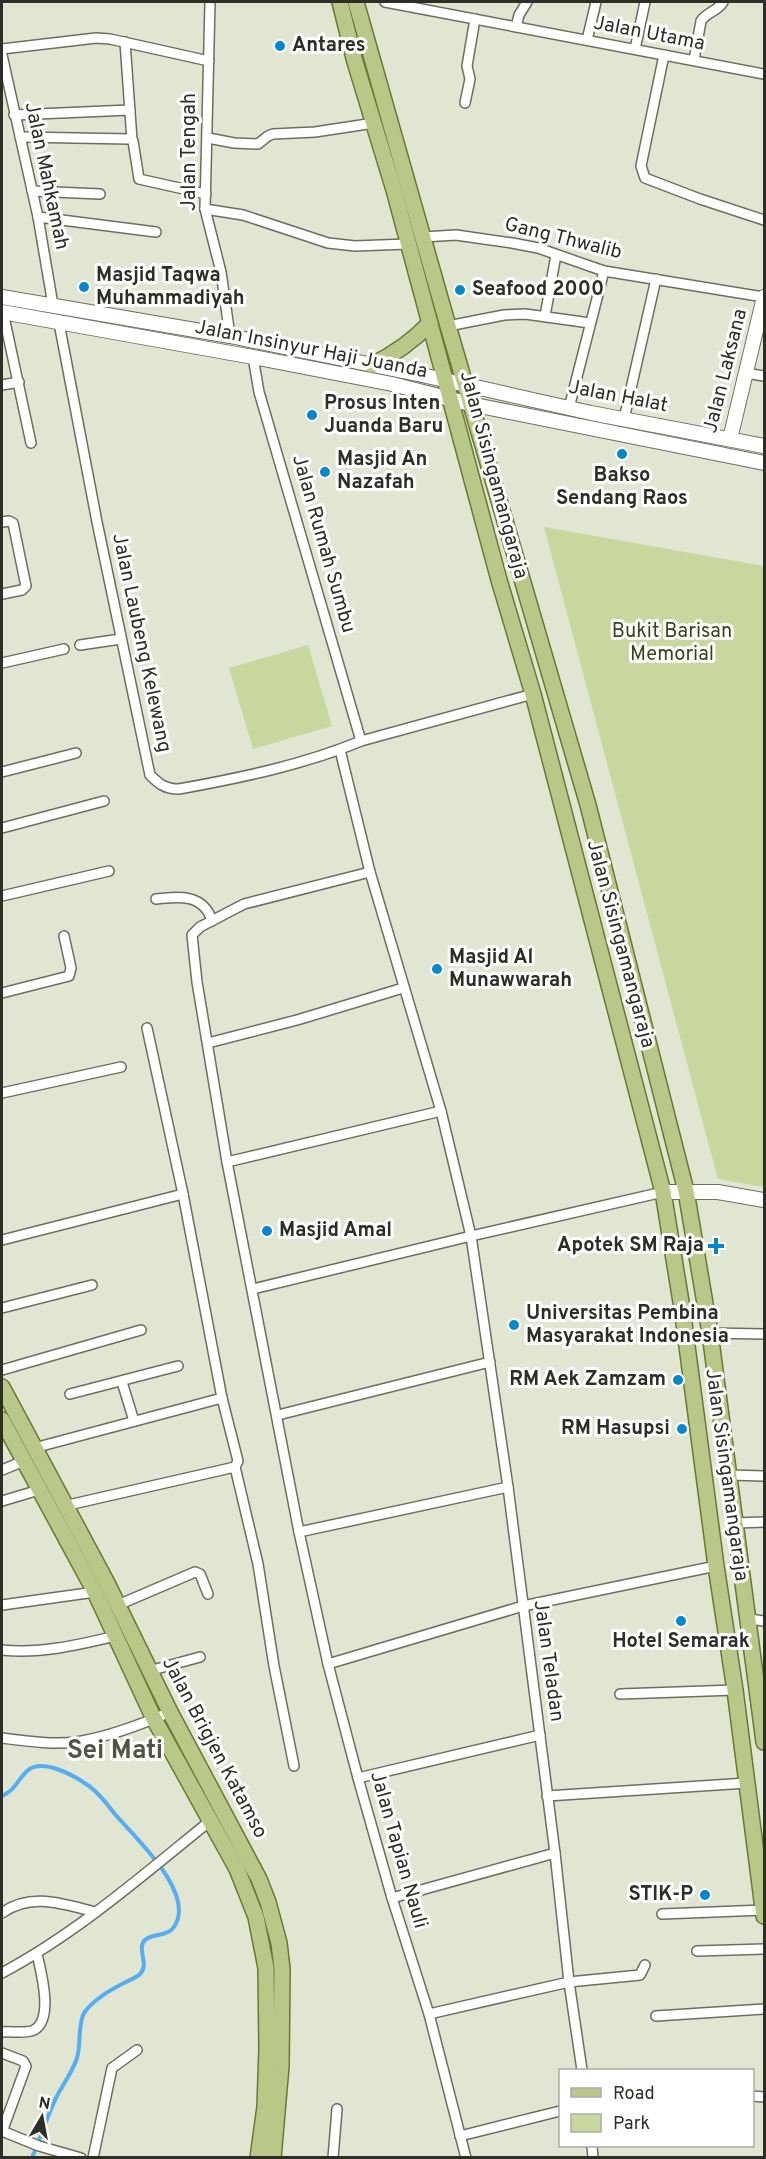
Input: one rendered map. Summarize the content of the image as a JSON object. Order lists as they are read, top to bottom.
{
  "streets": {
    "main road": [
      "Jalan Insinyur Haji Juanda",
      "Jalan Laksana",
      "Jalan Halat",
      "Jalan Sisingamangaraja",
      "Jalan Brigjen Katamso"
    ],
    "street": [
      "Jalan Utama",
      "Jalan Tengah",
      "Jalan Mahkamah",
      "Gang Thwalib",
      "Jalan Rumah Sumbu",
      "Jalan Laubeng Kelewang",
      "Jalan Teladan",
      "Jalan Tapian Nauli"
    ]
  },
  "crossings": [
    ["Jalan Tengah", "Jalan Insinyur Haji Juanda"],
    ["Jalan Mahkamah", "Jalan Insinyur Haji Juanda"],
    ["Gang Thwalib", "Jalan Laksana"],
    ["Gang Thwalib", "Jalan Sisingamangaraja"],
    ["Jalan Insinyur Haji Juanda", "Jalan Halat"],
    ["Jalan Insinyur Haji Juanda", "Jalan Sisingamangaraja"],
    ["Jalan Insinyur Haji Juanda", "Jalan Rumah Sumbu"],
    ["Jalan Insinyur Haji Juanda", "Jalan Laubeng Kelewang"],
    ["Jalan Laksana", "Jalan Halat"],
    ["Jalan Halat", "Jalan Sisingamangaraja"],
    ["Jalan Sisingamangaraja", "Jalan Laubeng Kelewang"],
    ["Jalan Rumah Sumbu", "Jalan Laubeng Kelewang"],
    ["Jalan Laubeng Kelewang", "Jalan Teladan"]
  ],
  "districts": ["Sei Mati"],
  "parks": ["Bukit Barisan Memorial"],
  "places": {
    "other": [
      "Antares",
      "Masjid Taqwa Muhammadiyah",
      "Seafood 2000",
      "Prosus Inten Juanda Baru",
      "Bakso Sendang Raos",
      "Masjid An Nazafah",
      "Masjid Al Munawwarah",
      "Masjid Amal",
      "Universitas Pembina Masyarakat Indonesia",
      "RM Aek Zamzam",
      "RM Hasupsi",
      "Hotel Semarak",
      "STIK-P"
    ],
    "health": ["Apotek SM Raja"]
  },
  "legend": ["Road", "Park"],
  "north": "top"
}
